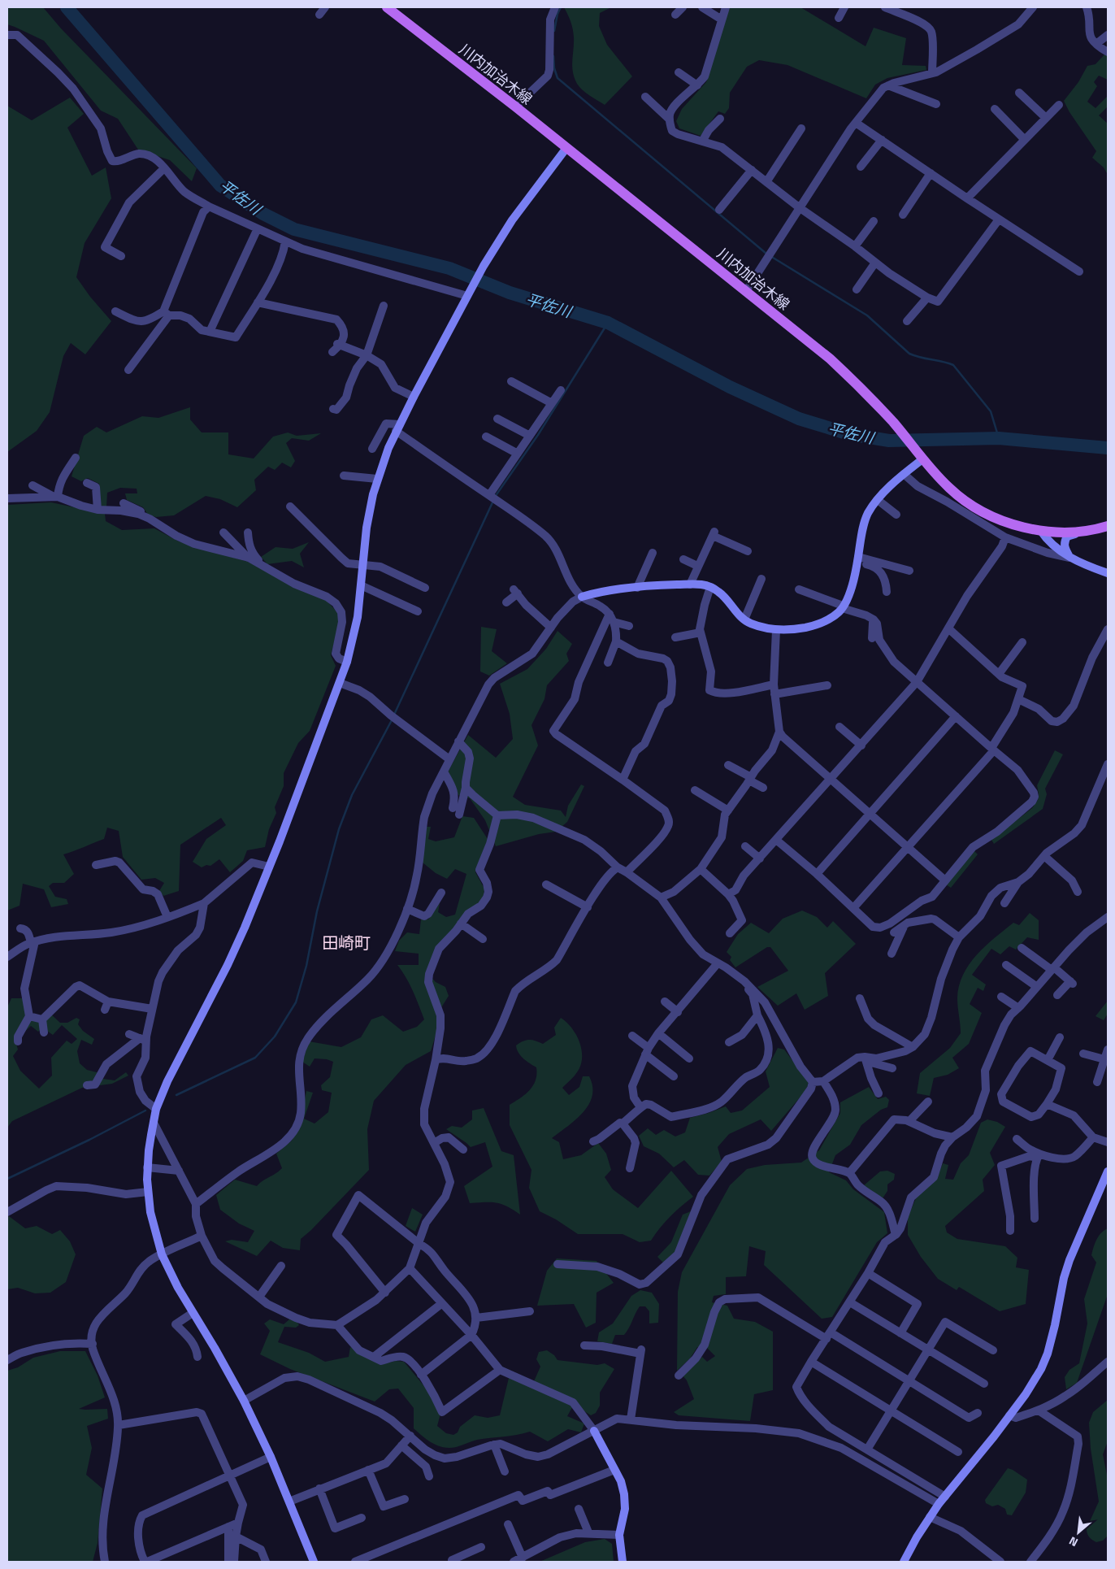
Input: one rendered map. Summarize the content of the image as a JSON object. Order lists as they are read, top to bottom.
{
  "streets": {
    "main road": ["川内加治木線"]
  },
  "districts": ["田崎町"],
  "water": ["平佐川"],
  "north": "bottom left"
}
